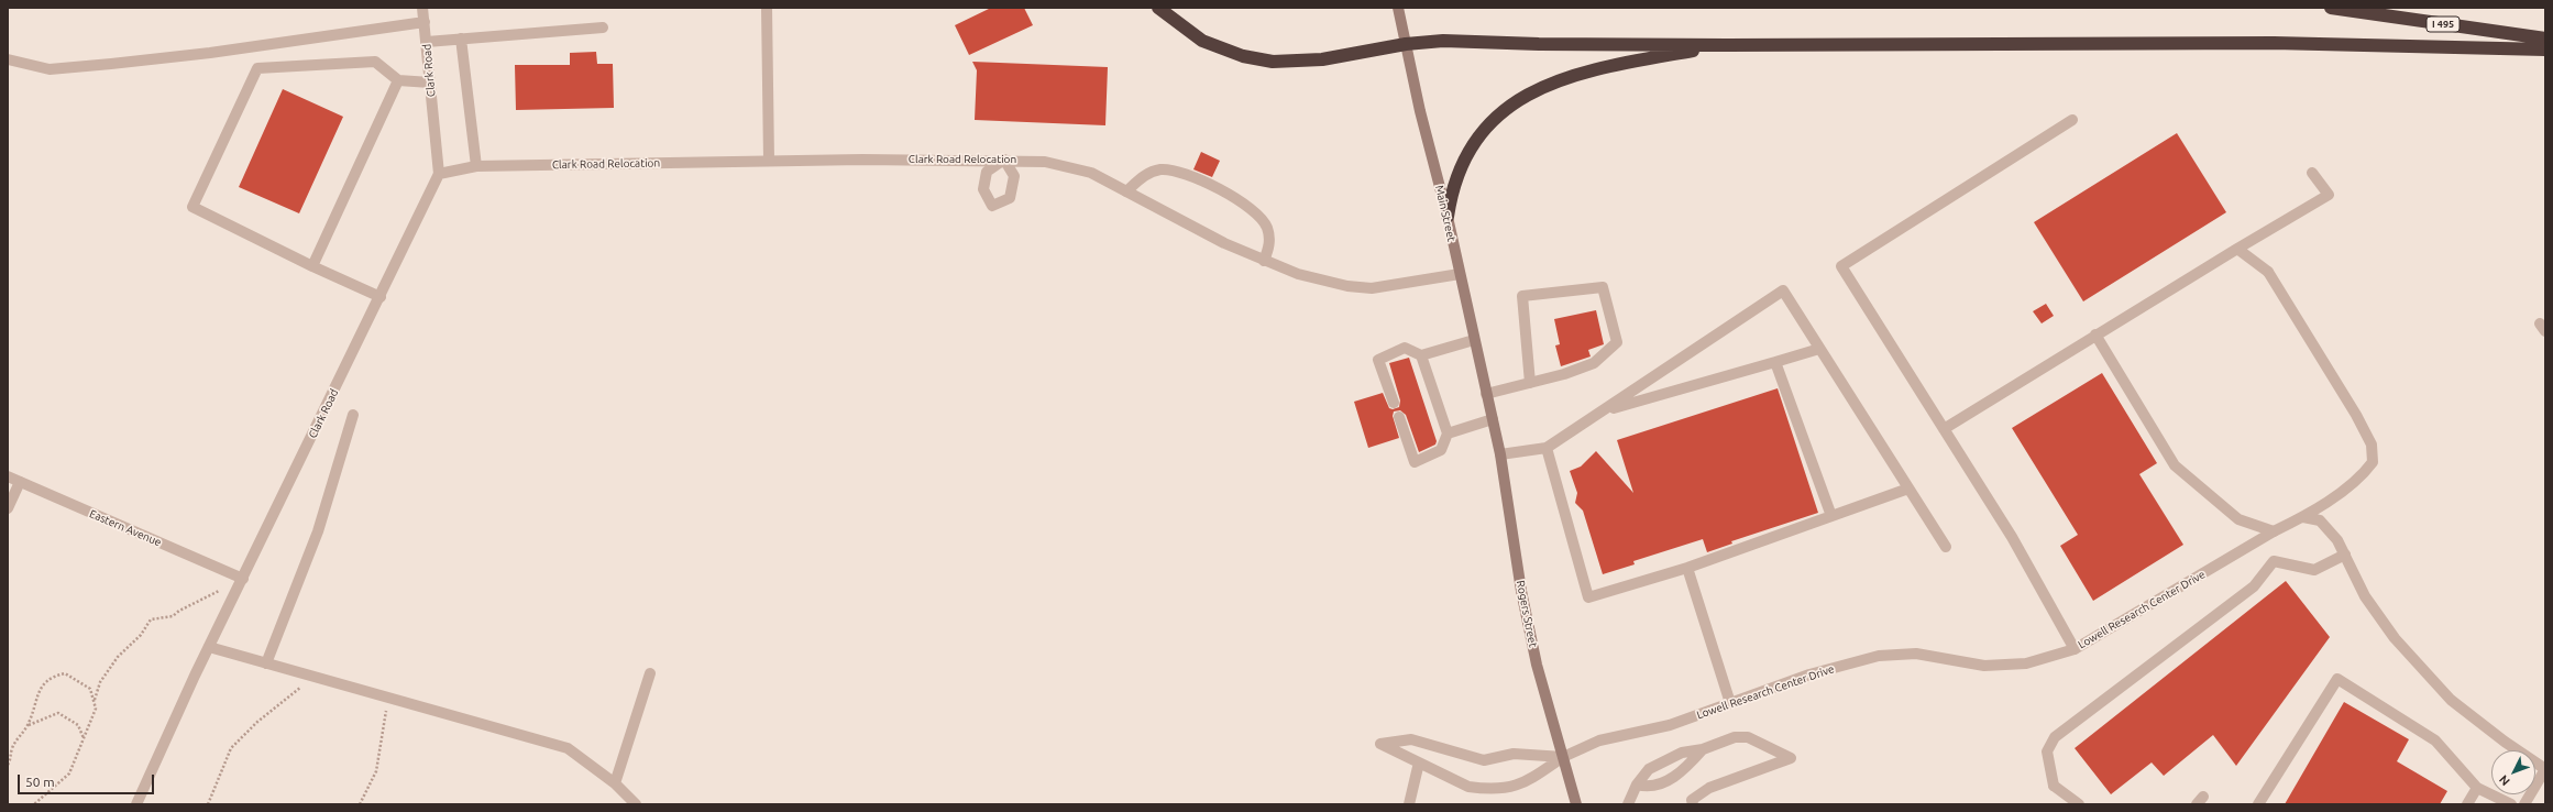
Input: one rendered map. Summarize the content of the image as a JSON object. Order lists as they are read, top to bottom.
{
  "streets": {
    "highway": ["I 495"],
    "main road": ["Main Street", "Rogers Street"],
    "street": [
      "Clark Road",
      "Clark Road Relocation",
      "Eastern Avenue",
      "Lowell Research Center Drive"
    ]
  },
  "crossings": [
    ["Clark Road", "Clark Road Relocation"],
    ["Clark Road", "Eastern Avenue"],
    ["Clark Road Relocation", "Main Street"],
    ["Main Street", "Rogers Street"],
    ["Lowell Research Center Drive", "Rogers Street"]
  ],
  "scale_bar": "50 m",
  "north": "bottom left"
}
